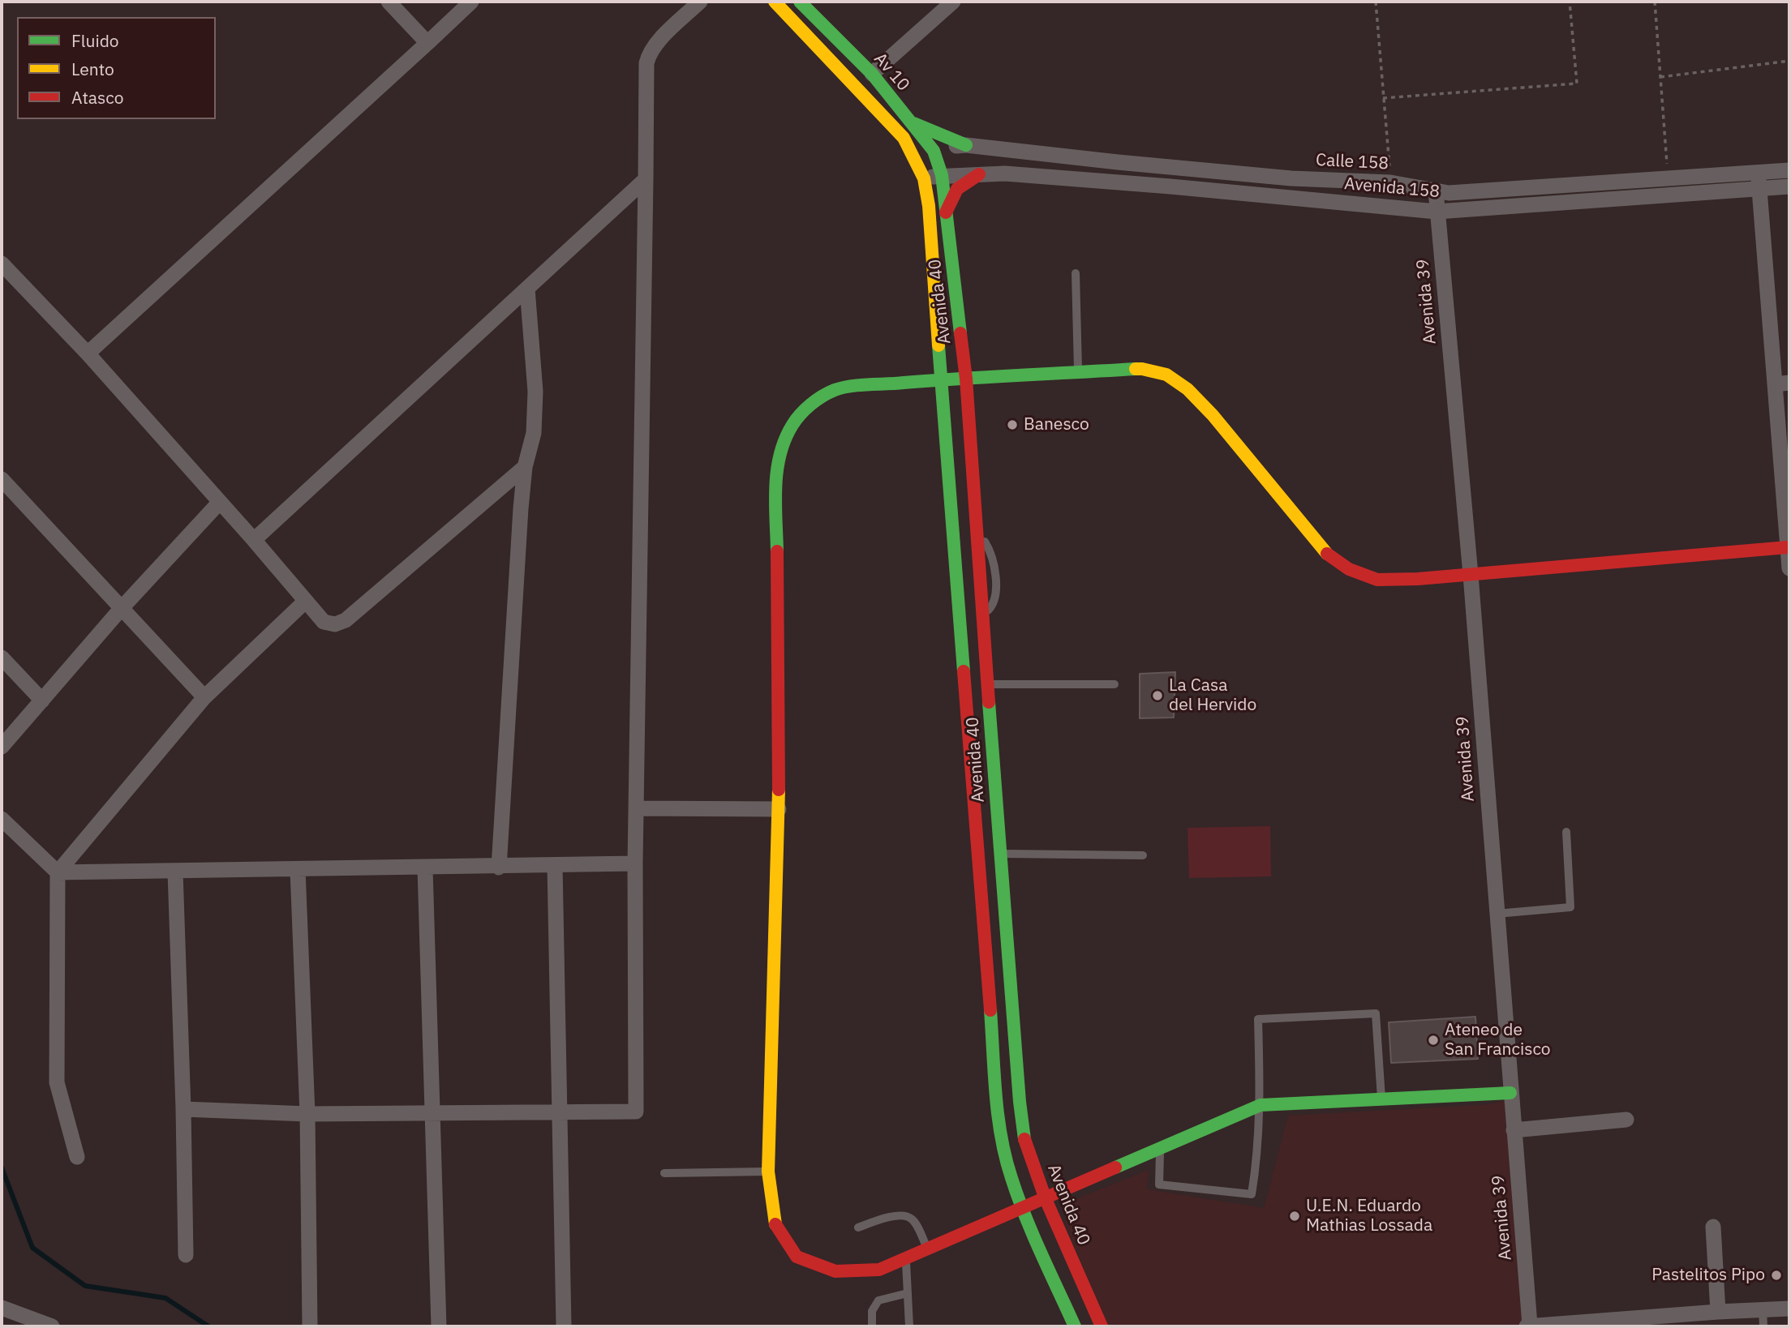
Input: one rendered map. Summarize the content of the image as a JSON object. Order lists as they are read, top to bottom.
{
  "streets": {
    "street": [
      "Av 10",
      "Calle 158",
      "Avenida 158",
      "Avenida 40",
      "Avenida 39"
    ]
  },
  "crossings": [
    ["Av 10", "Calle 158"],
    ["Av 10", "Avenida 158"],
    ["Av 10", "Avenida 40"],
    ["Calle 158", "Avenida 40"],
    ["Calle 158", "Avenida 39"],
    ["Avenida 158", "Avenida 40"],
    ["Avenida 158", "Avenida 39"]
  ],
  "places": [
    "Banesco",
    "La Casa del Hervido",
    "Ateneo de San Francisco",
    "U.E.N. Eduardo Mathias Lossada",
    "Pastelitos Pipo"
  ],
  "legend": ["Fluido", "Lento", "Atasco"]
}
